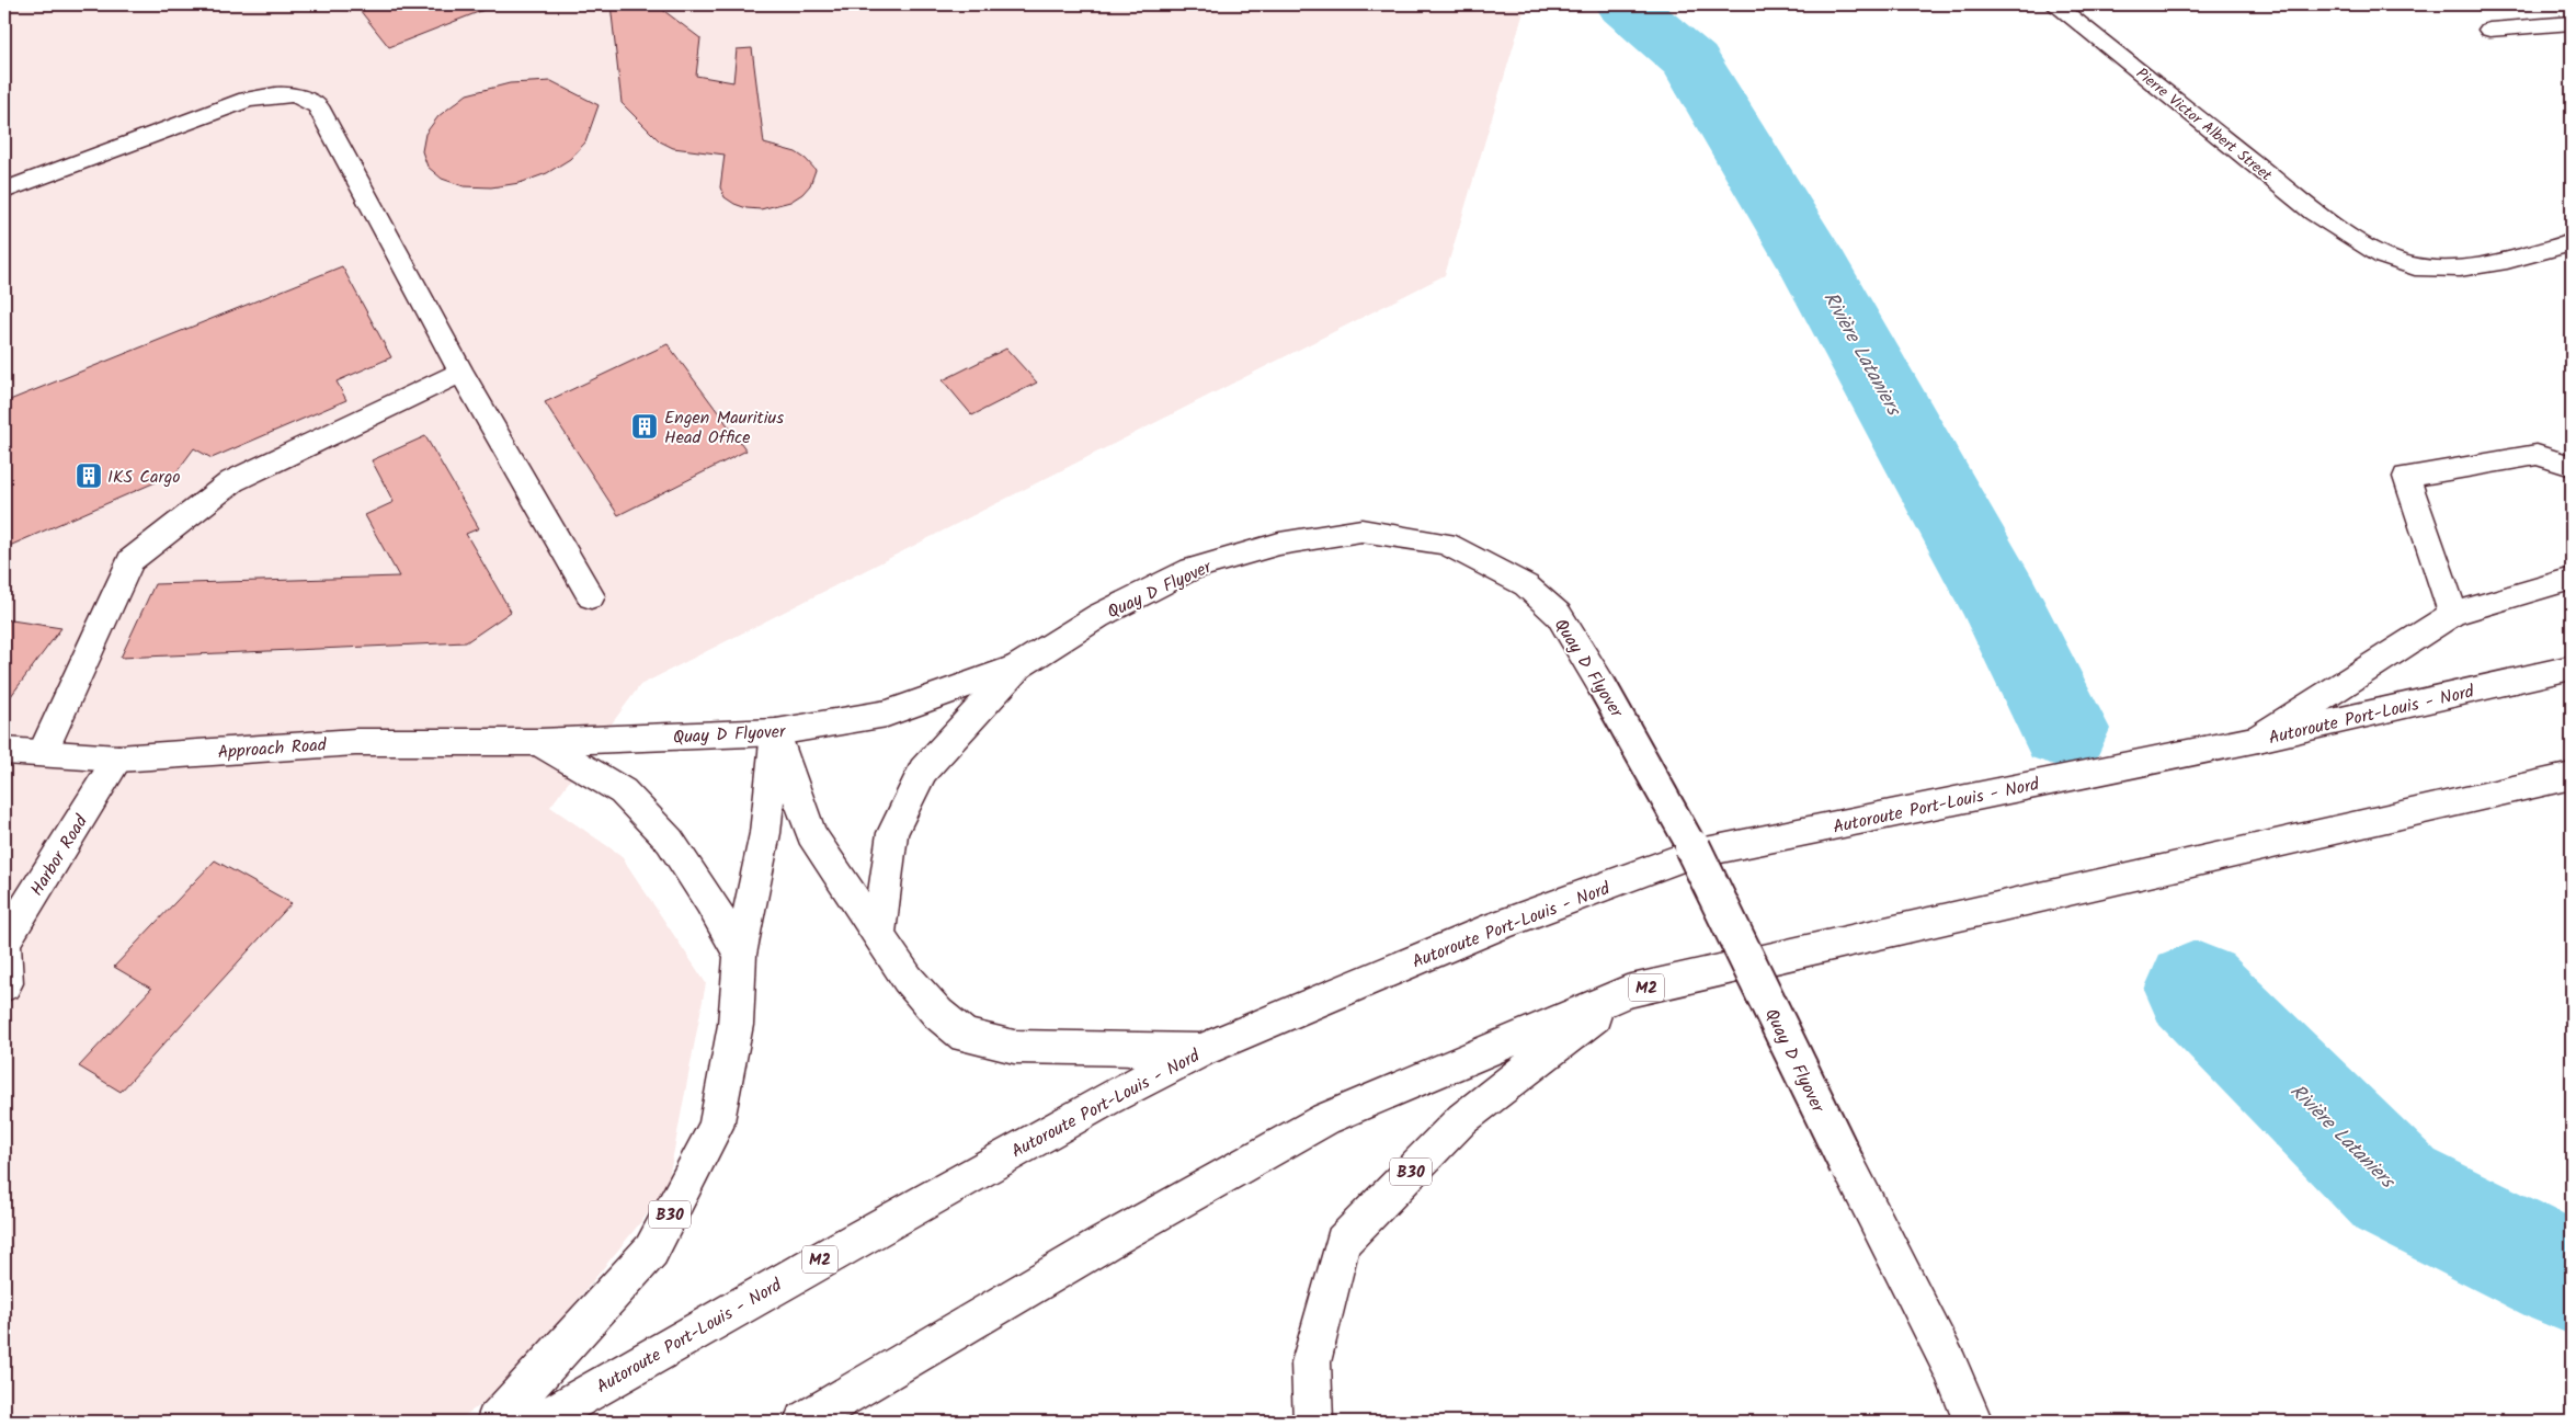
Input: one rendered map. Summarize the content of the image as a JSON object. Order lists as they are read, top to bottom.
{
  "streets": {
    "main road": [
      "Pierre Victor Albert Street",
      "Quay D Flyover",
      "Autoroute Port-Louis - Nord",
      "Approach Road",
      "Harbor Road",
      "M2",
      "B30"
    ]
  },
  "crossings": [
    ["Quay D Flyover", "Approach Road"],
    ["Approach Road", "Harbor Road"],
    ["M2", "B30"]
  ],
  "water": ["Rivière Lataniers"],
  "places": {
    "building": ["Engen Mauritius Head Office", "IKS Cargo"]
  }
}
